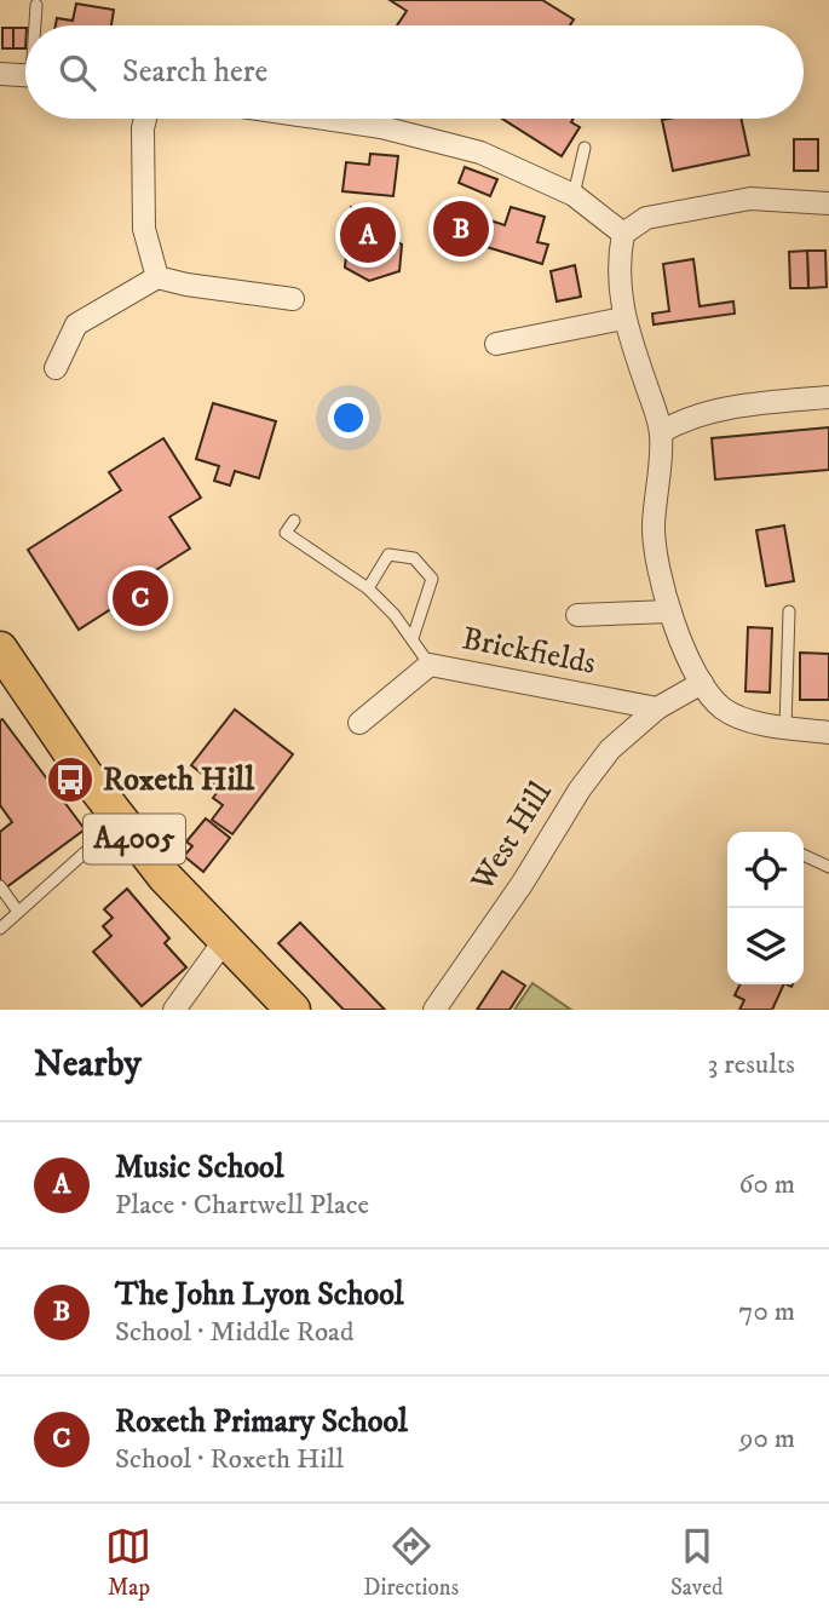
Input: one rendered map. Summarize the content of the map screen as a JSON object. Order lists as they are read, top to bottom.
{
  "streets": {
    "main road": ["A4005"],
    "street": ["Brickfields", "West Hill"]
  },
  "crossings": [
    ["Brickfields", "West Hill"]
  ],
  "places": {
    "bus stop": ["Roxeth Hill"]
  },
  "page": {
    "search": "Search here",
    "pins": ["B", "A", "C"],
    "heading": ["Nearby", "3 results"],
    "list": [
      {
        "mark": "A",
        "name": "Music School",
        "note": "Place · Chartwell Place",
        "value": "60 m"
      },
      {
        "mark": "B",
        "name": "The John Lyon School",
        "note": "School · Middle Road",
        "value": "70 m"
      },
      {
        "mark": "C",
        "name": "Roxeth Primary School",
        "note": "School · Roxeth Hill",
        "value": "90 m"
      }
    ],
    "nav": ["Map", "Directions", "Saved"]
  }
}
